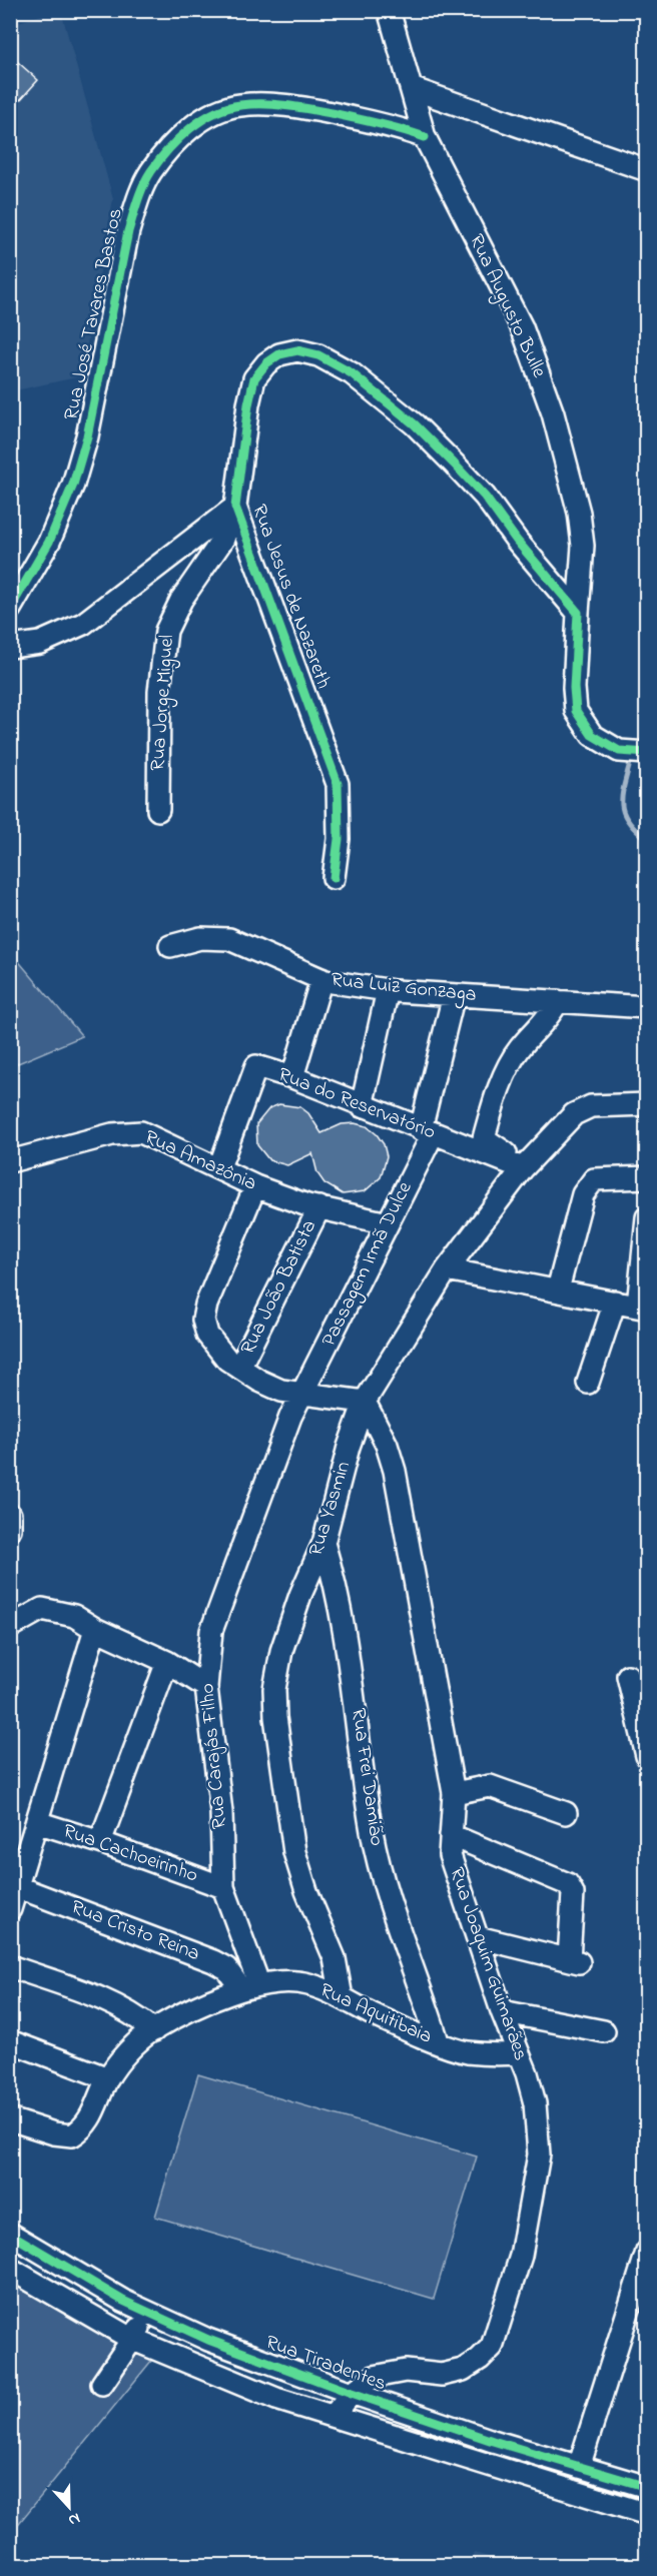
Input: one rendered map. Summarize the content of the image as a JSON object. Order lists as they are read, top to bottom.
{
  "streets": {
    "street": [
      "Rua Augusto Bulle",
      "Rua José Tavares Bastos",
      "Rua Jesus de Nazareth",
      "Rua Jorge Miguel",
      "Rua Luiz Gonzaga",
      "Rua do Reservatório",
      "Rua Amazônia",
      "Passagem Irmã Dulce",
      "Rua João Batista",
      "Rua Yasmin",
      "Rua Carajás Filho",
      "Rua Frei Damião",
      "Rua Cachoeirinho",
      "Rua Cristo Reina",
      "Rua Joaquim Guimarães",
      "Rua Aquitibaia",
      "Rua Tiradentes"
    ]
  },
  "crossings": [
    ["Rua Augusto Bulle", "Rua José Tavares Bastos"],
    ["Rua Augusto Bulle", "Rua Jesus de Nazareth"],
    ["Rua Jesus de Nazareth", "Rua Jorge Miguel"],
    ["Rua Luiz Gonzaga", "Passagem Irmã Dulce"],
    ["Rua do Reservatório", "Rua Amazônia"],
    ["Rua do Reservatório", "Passagem Irmã Dulce"],
    ["Rua do Reservatório", "Rua Yasmin"],
    ["Rua Amazônia", "Passagem Irmã Dulce"],
    ["Rua Amazônia", "Rua João Batista"],
    ["Passagem Irmã Dulce", "Rua Carajás Filho"],
    ["Rua Yasmin", "Rua Frei Damião"],
    ["Rua Yasmin", "Rua Joaquim Guimarães"],
    ["Rua Yasmin", "Rua Aquitibaia"],
    ["Rua Carajás Filho", "Rua Cachoeirinho"],
    ["Rua Carajás Filho", "Rua Cristo Reina"],
    ["Rua Carajás Filho", "Rua Aquitibaia"],
    ["Rua Frei Damião", "Rua Aquitibaia"],
    ["Rua Cristo Reina", "Rua Aquitibaia"],
    ["Rua Joaquim Guimarães", "Rua Aquitibaia"],
    ["Rua Joaquim Guimarães", "Rua Tiradentes"]
  ],
  "north": "bottom"
}
